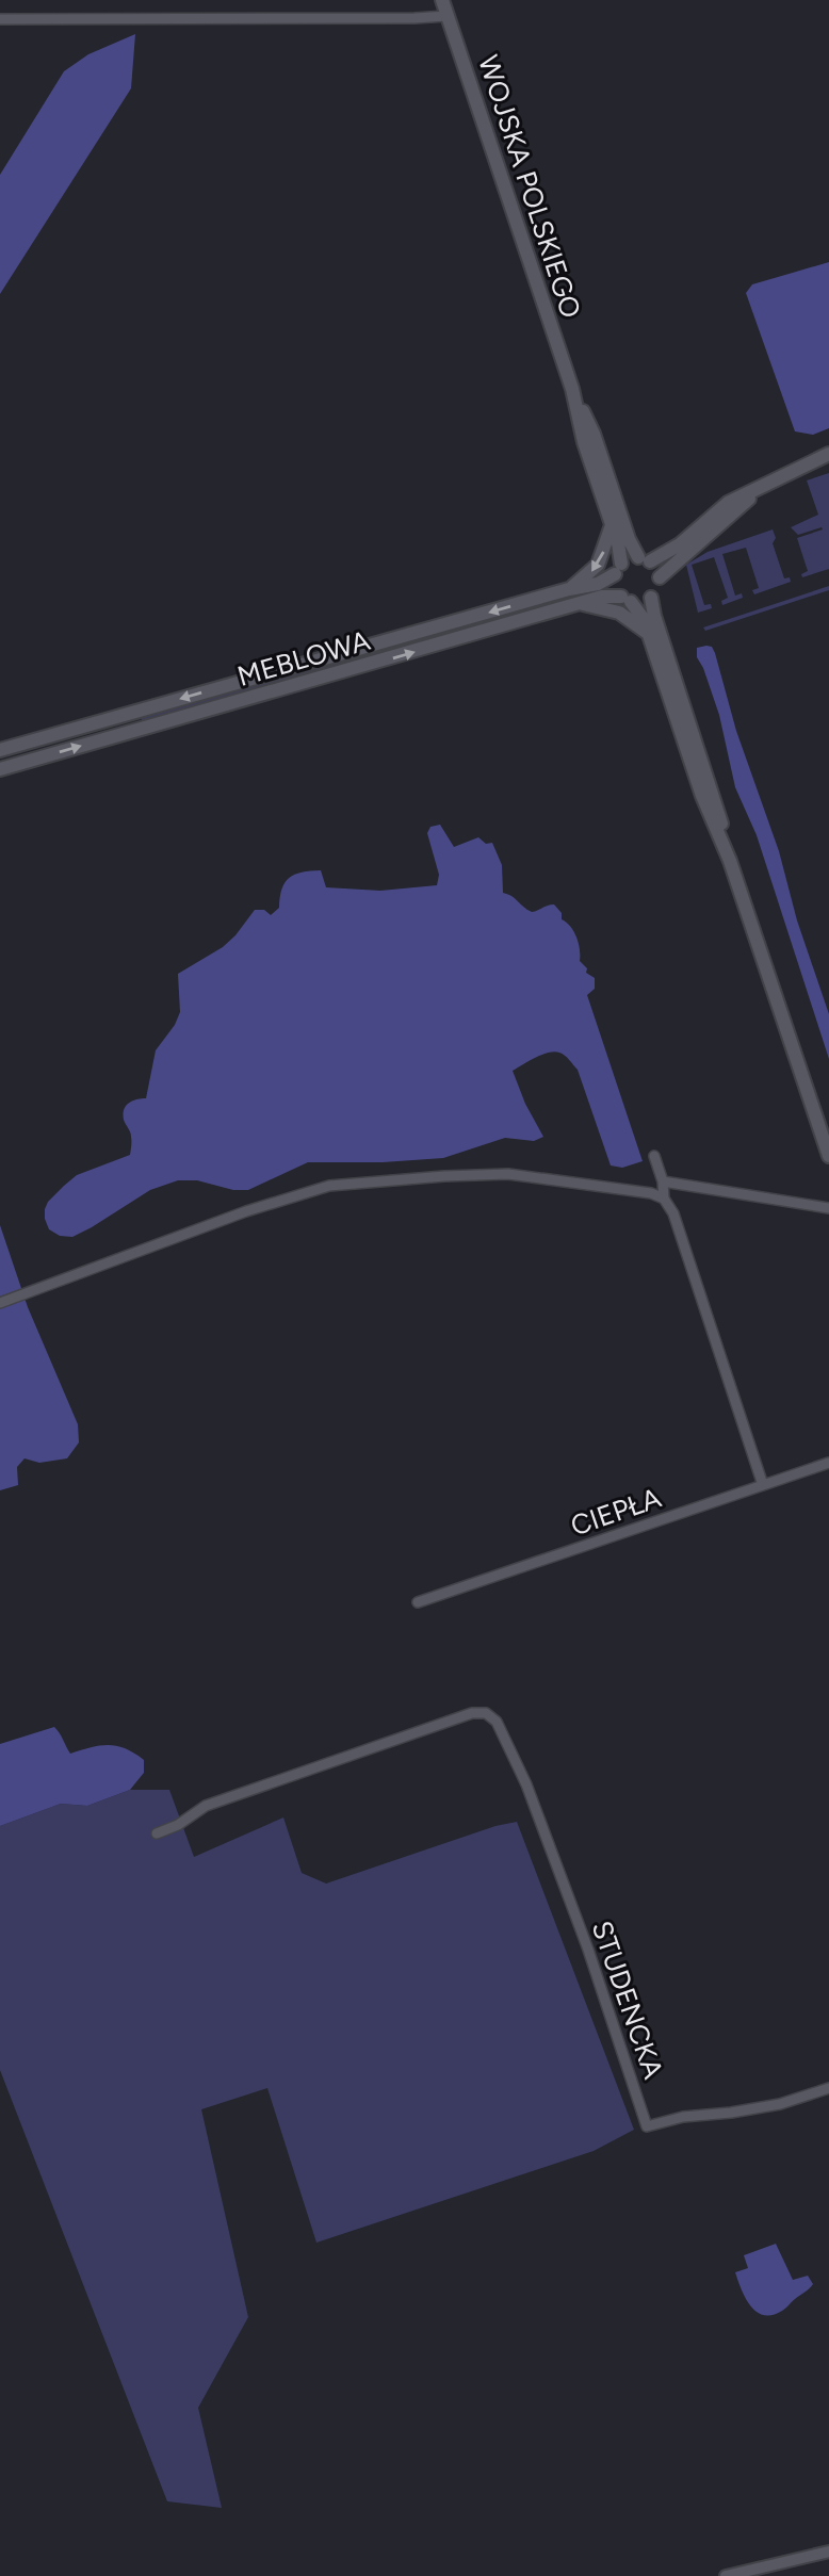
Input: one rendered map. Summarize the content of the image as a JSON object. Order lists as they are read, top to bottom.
{
  "streets": {
    "main road": ["WOJSKA POLSKIEGO", "MEBLOWA"],
    "street": ["CIEPŁA", "STUDENCKA"]
  },
  "crossings": [
    ["WOJSKA POLSKIEGO", "MEBLOWA"]
  ]
}
